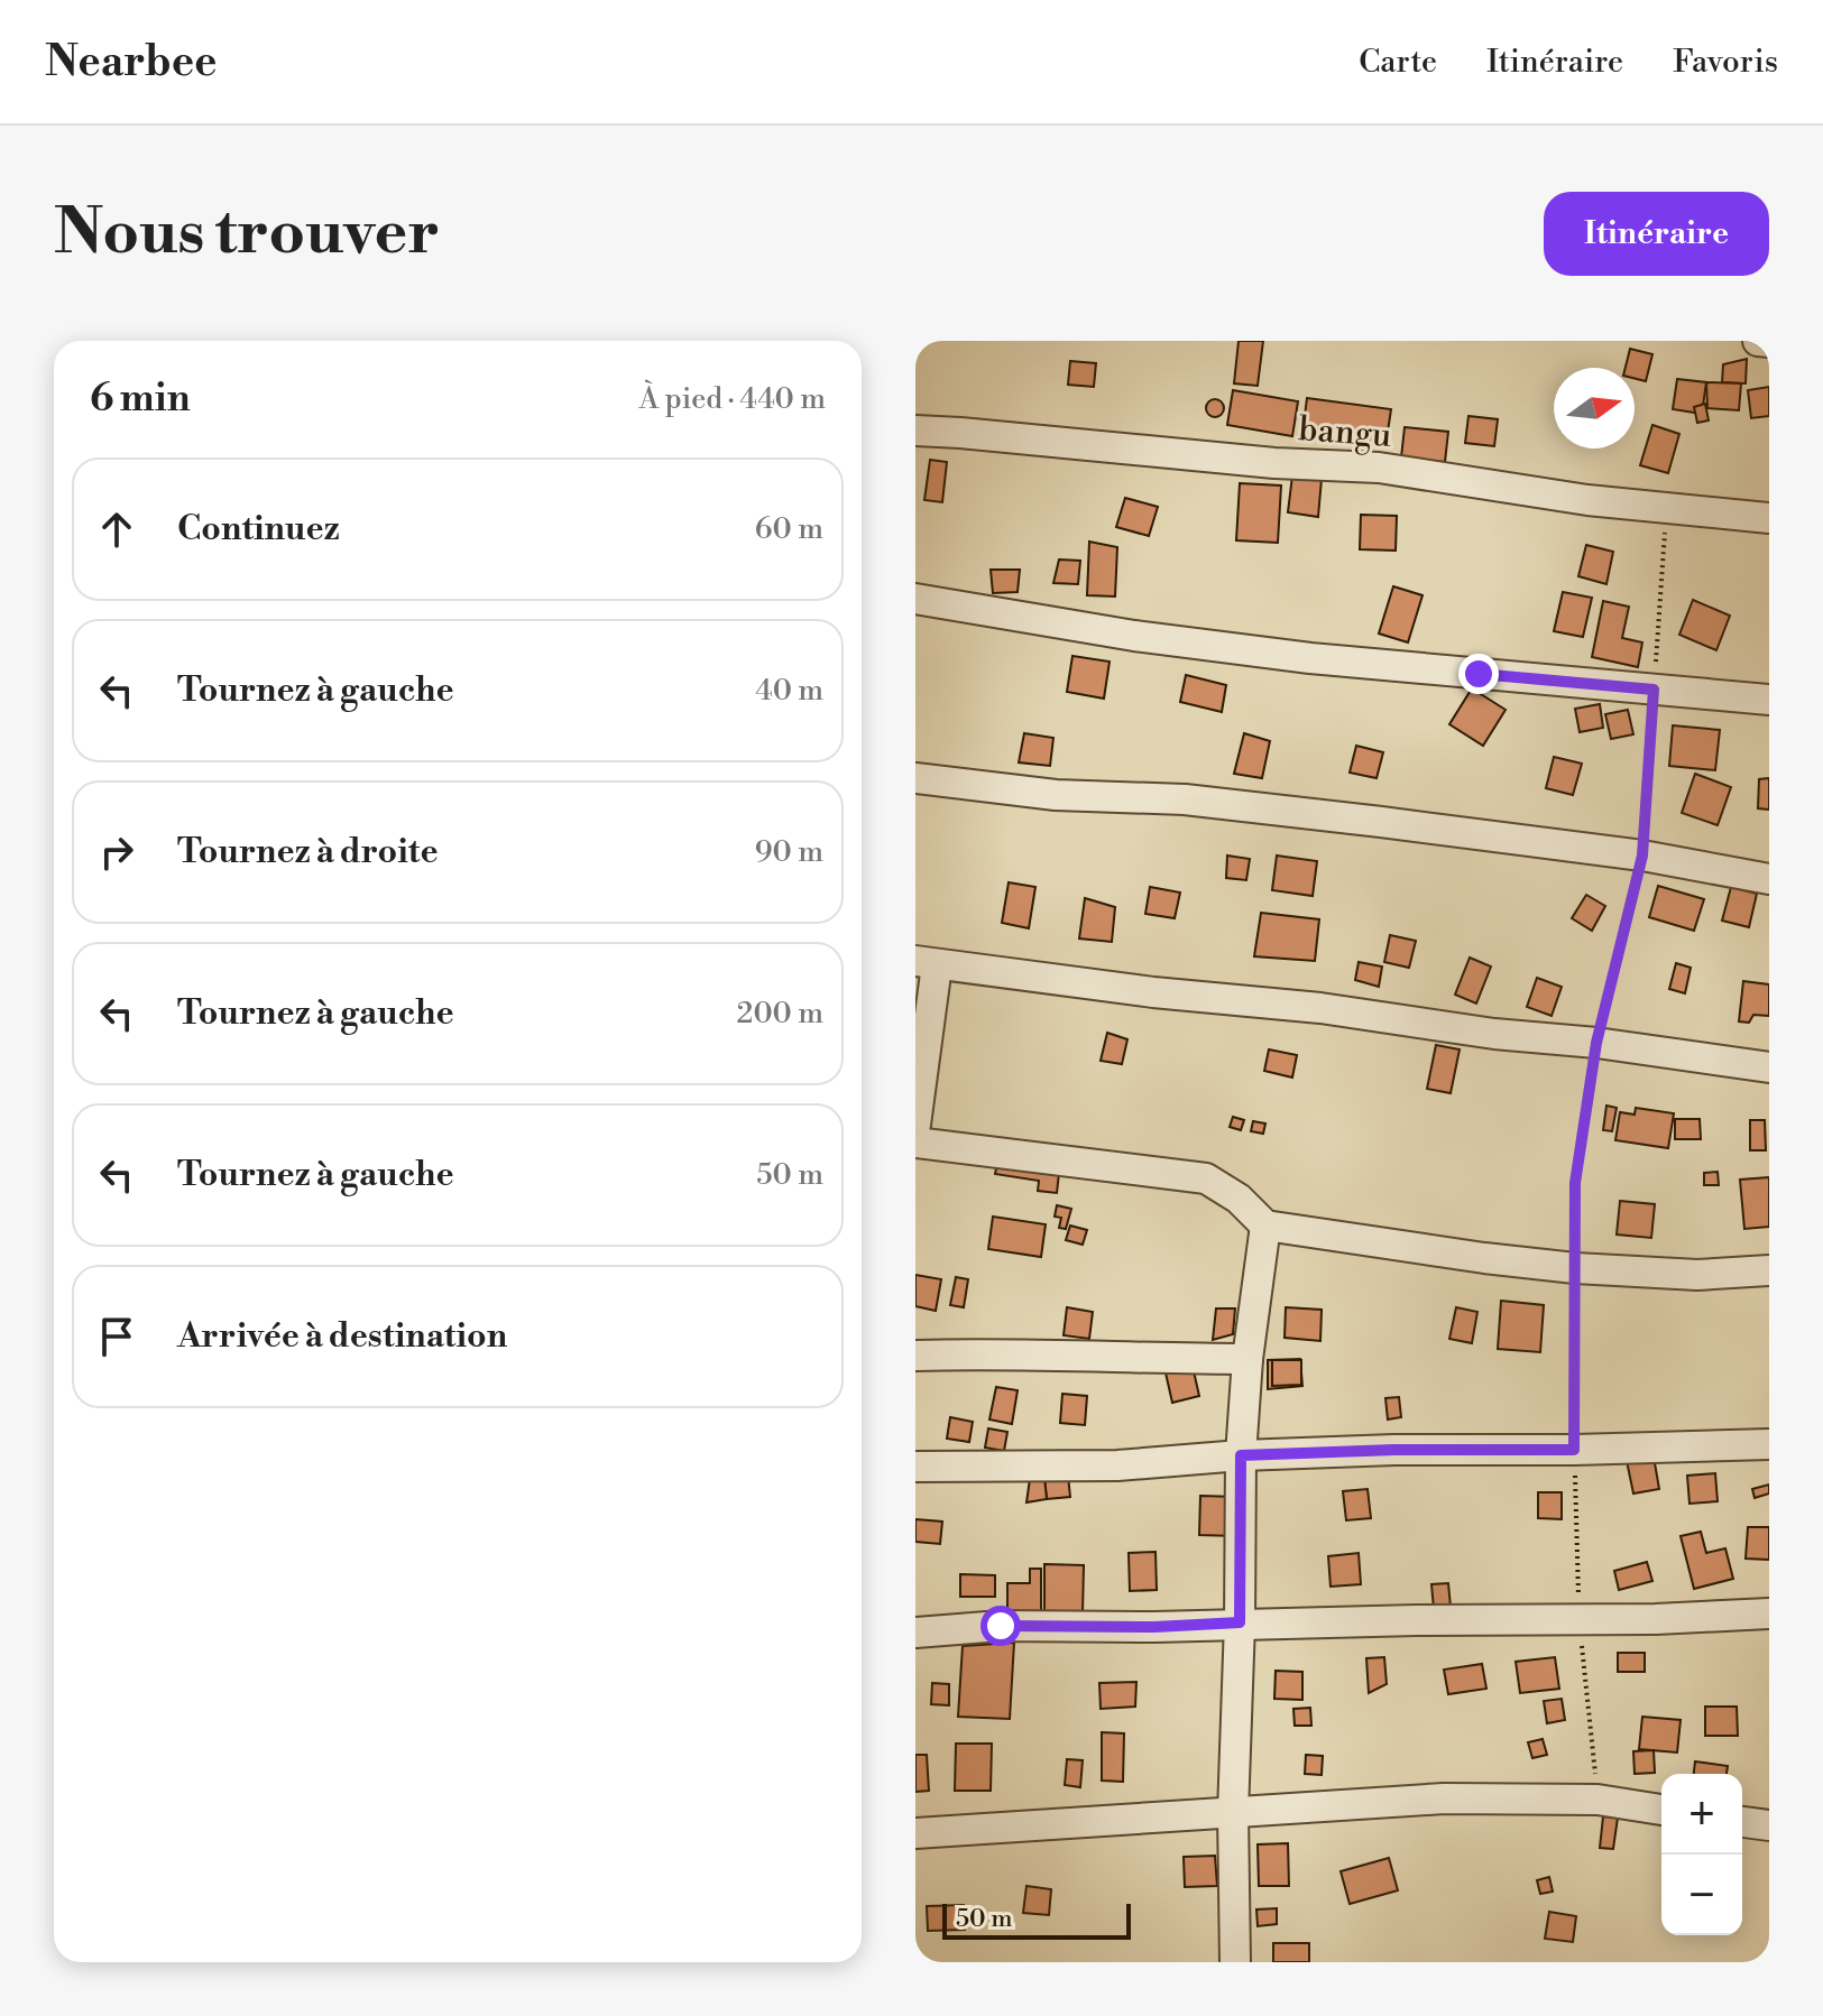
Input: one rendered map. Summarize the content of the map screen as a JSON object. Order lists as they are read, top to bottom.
{
  "streets": {
    "street": ["bangu"]
  },
  "scale_bar": "50 m",
  "north": "right",
  "page": {
    "header": "Nearbee",
    "nav": ["Carte", "Itinéraire", "Favoris"],
    "buttons": "Itinéraire",
    "title": "Nous trouver",
    "heading": ["6 min", "À pied · 440 m"],
    "list": [
      ["Continuez", "60 m"],
      ["Tournez à gauche", "40 m"],
      ["Tournez à droite", "90 m"],
      ["Tournez à gauche", "200 m"],
      ["Tournez à gauche", "50 m"],
      "Arrivée à destination"
    ],
    "map_buttons": ["+", "−"],
    "scale": "50 m"
  }
}
